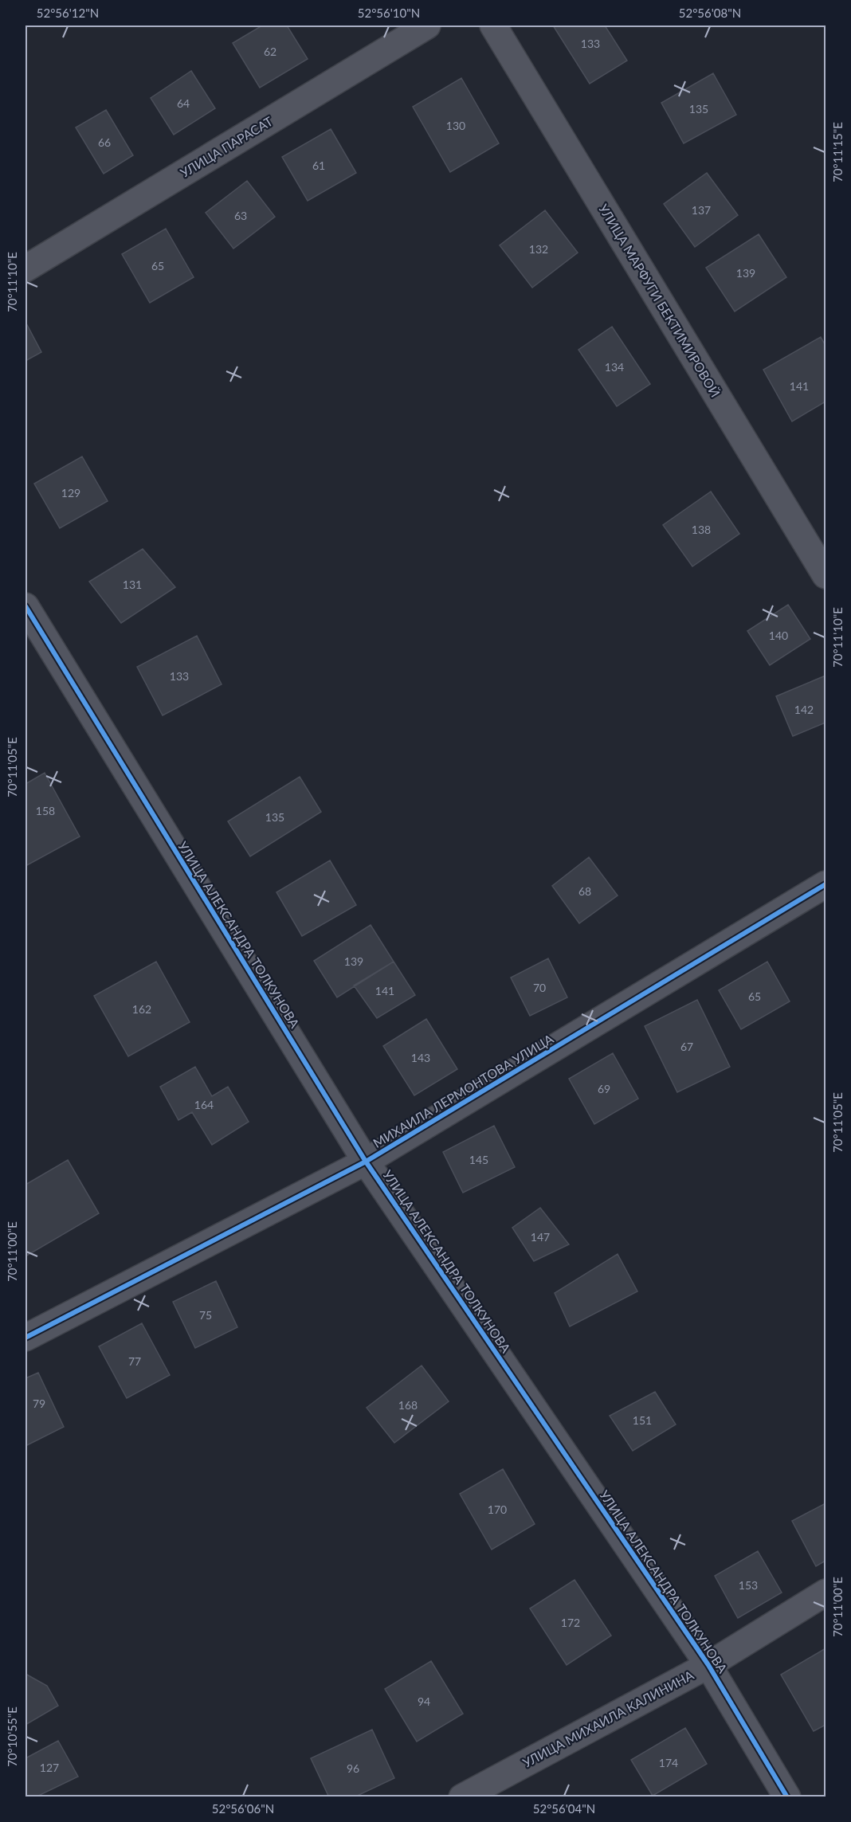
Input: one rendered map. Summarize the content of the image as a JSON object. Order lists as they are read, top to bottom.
{
  "streets": {
    "street": [
      "УЛИЦА ПАРАСАТ",
      "УЛИЦА МАРФУГИ БЕКТИМИРОВОЙ",
      "УЛИЦА АЛЕКСАНДРА ТОЛКУНОВА",
      "МИХАИЛА ЛЕРМОНТОВА УЛИЦА",
      "УЛИЦА МИХАИЛА КАЛИНИНА"
    ]
  },
  "crossings": [
    ["УЛИЦА АЛЕКСАНДРА ТОЛКУНОВА", "МИХАИЛА ЛЕРМОНТОВА УЛИЦА"],
    ["УЛИЦА АЛЕКСАНДРА ТОЛКУНОВА", "УЛИЦА МИХАИЛА КАЛИНИНА"]
  ],
  "house_numbers": [
    "133",
    "62",
    "64",
    "135",
    "130",
    "66",
    "61",
    "137",
    "63",
    "132",
    "65",
    "139",
    "134",
    "141",
    "129",
    "138",
    "131",
    "140",
    "133",
    "142",
    "158",
    "135",
    "68",
    "139",
    "70",
    "141",
    "65",
    "162",
    "67",
    "143",
    "69",
    "164",
    "145",
    "147",
    "75",
    "77",
    "79",
    "168",
    "151",
    "170",
    "153",
    "172",
    "94",
    "174",
    "127",
    "96"
  ],
  "coordinates": [
    "52°56'12\"N",
    "52°56'10\"N",
    "52°56'08\"N",
    "70°11'15\"E",
    "70°11'10\"E",
    "70°11'05\"E",
    "70°11'00\"E",
    "70°10'55\"E",
    "52°56'06\"N",
    "52°56'04\"N"
  ]
}
